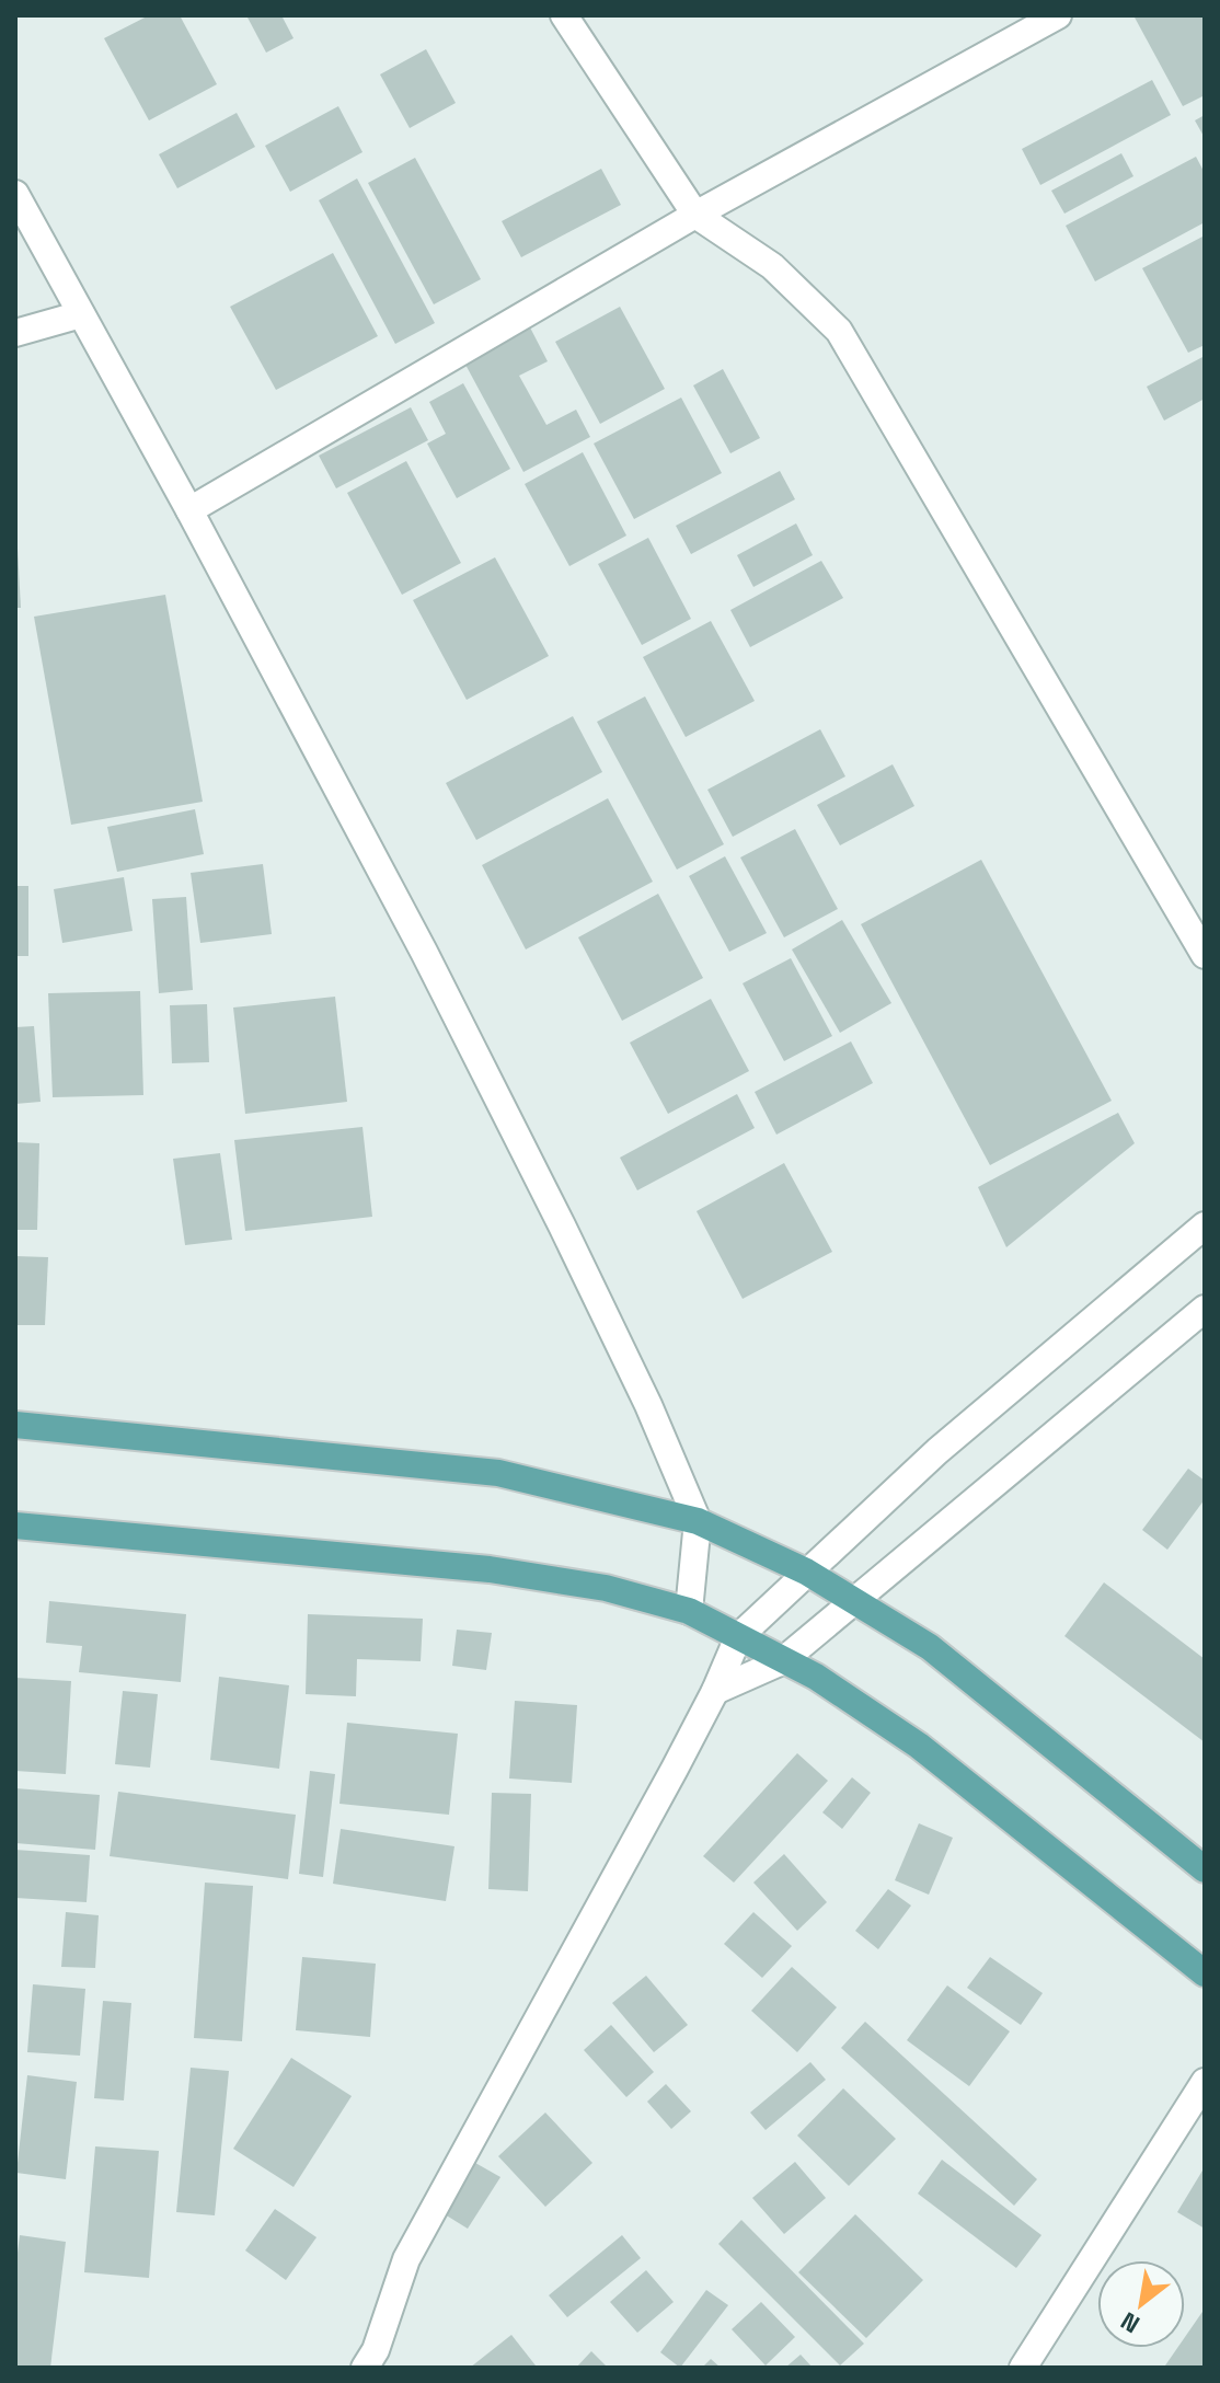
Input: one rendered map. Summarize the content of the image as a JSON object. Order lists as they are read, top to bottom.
{
  "north": "bottom left"
}
